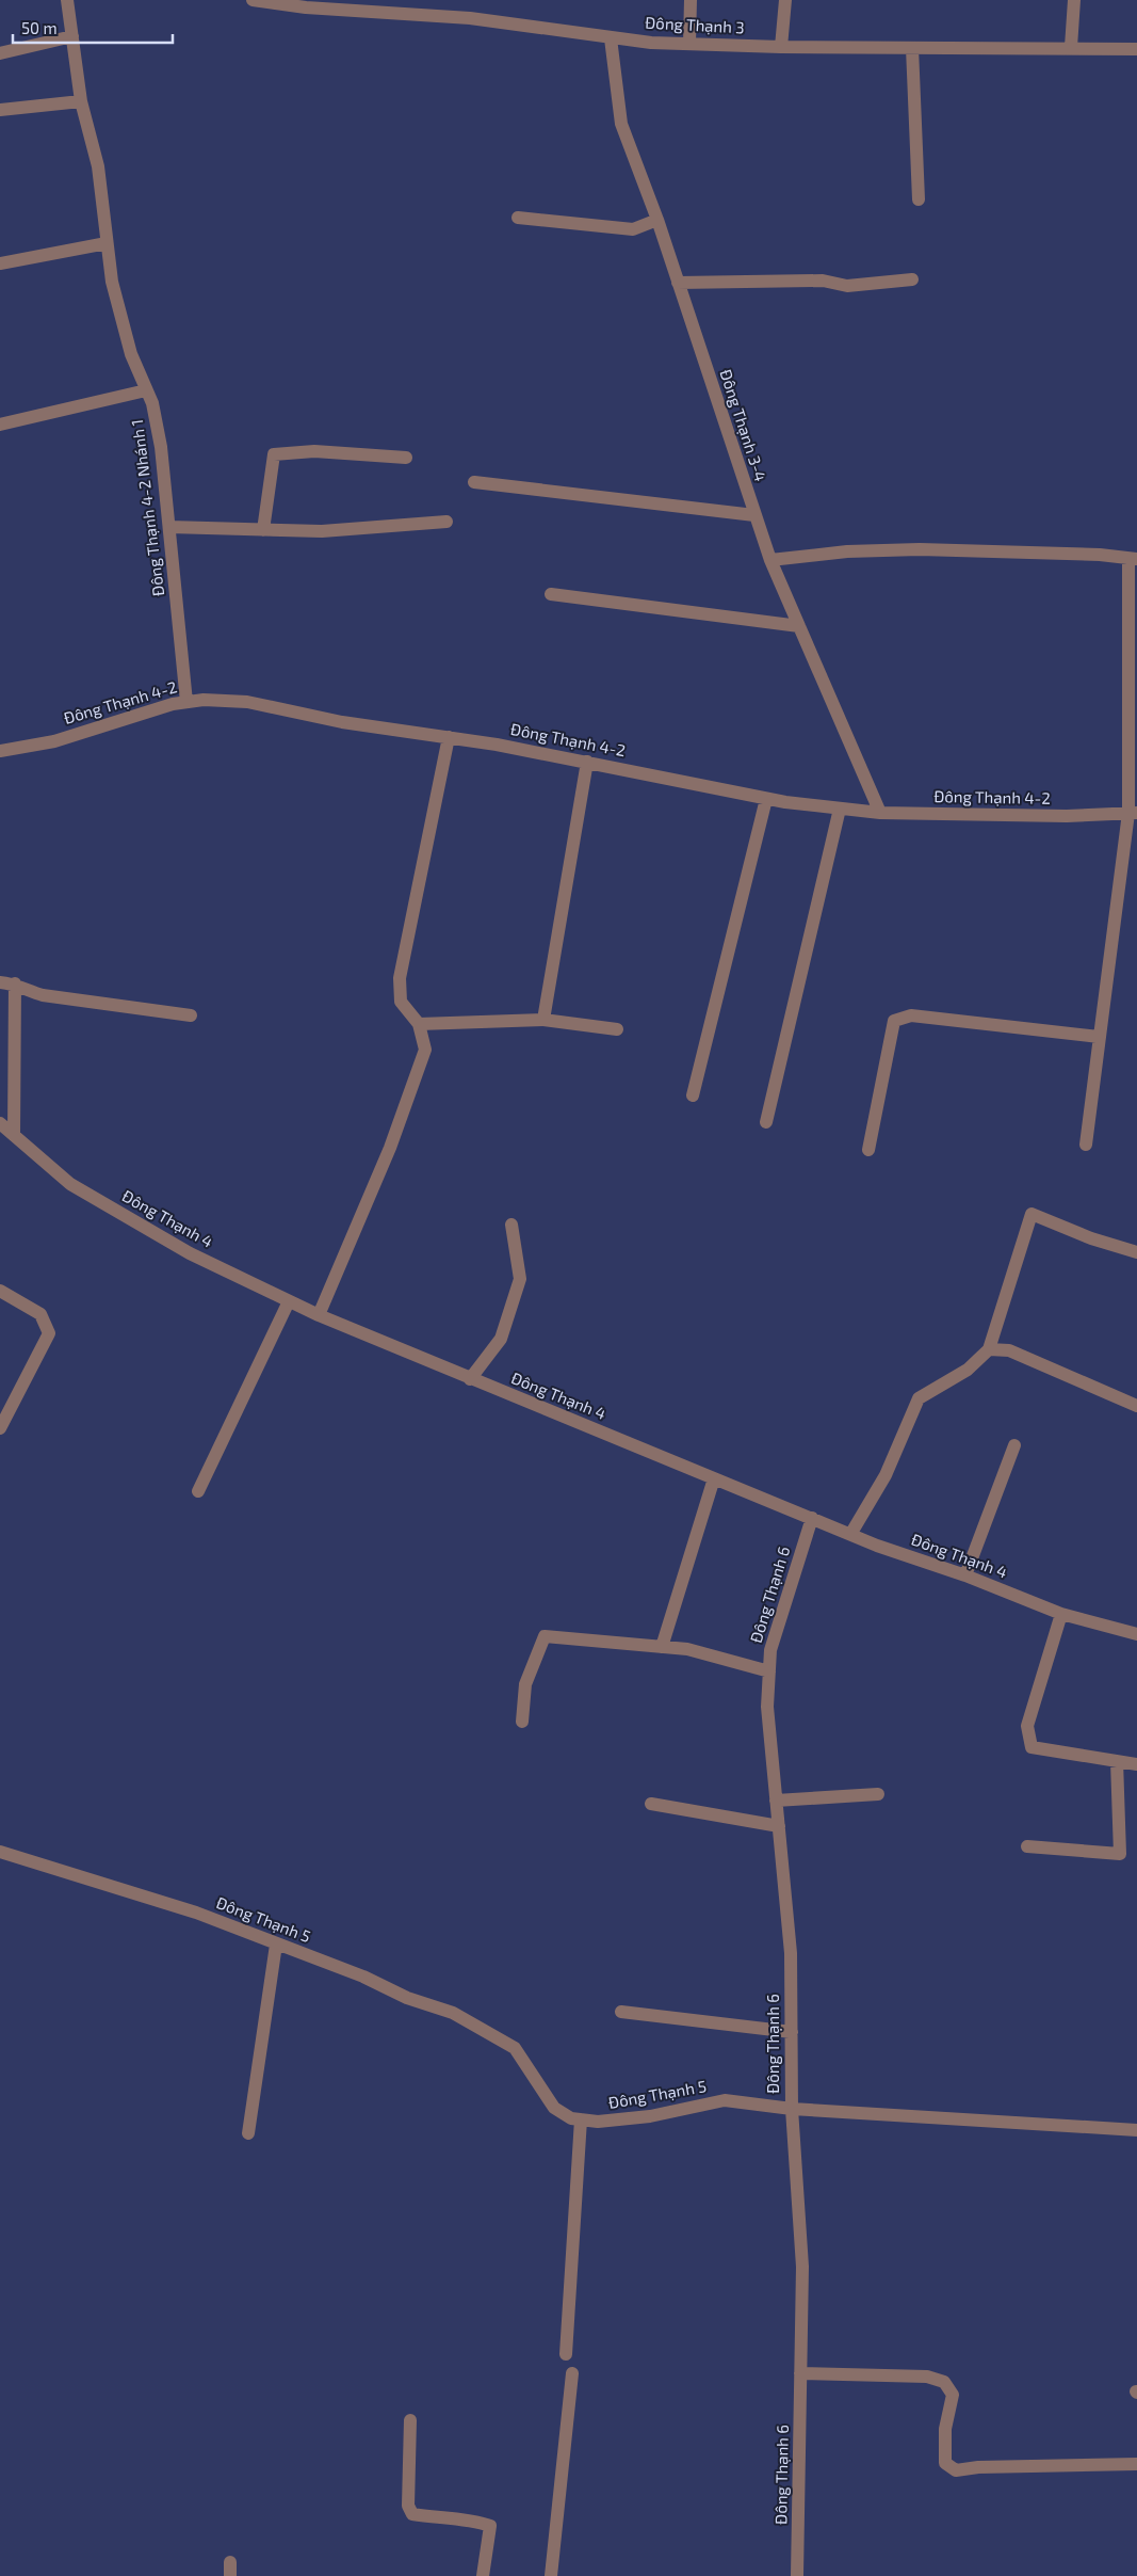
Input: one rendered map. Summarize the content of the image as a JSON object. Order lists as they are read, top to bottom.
{
  "streets": {
    "street": [
      "Đông Thạnh 3",
      "Đông Thạnh 3-4",
      "Đông Thạnh 4-2 Nhánh 1",
      "Đông Thạnh 4-2",
      "Đông Thạnh 4",
      "Đông Thạnh 6",
      "Đông Thạnh 5"
    ]
  },
  "crossings": [
    ["Đông Thạnh 3", "Đông Thạnh 3-4"],
    ["Đông Thạnh 3-4", "Đông Thạnh 4-2"],
    ["Đông Thạnh 4-2 Nhánh 1", "Đông Thạnh 4-2"],
    ["Đông Thạnh 4", "Đông Thạnh 6"],
    ["Đông Thạnh 6", "Đông Thạnh 5"]
  ],
  "scale_bar": "50 m"
}
